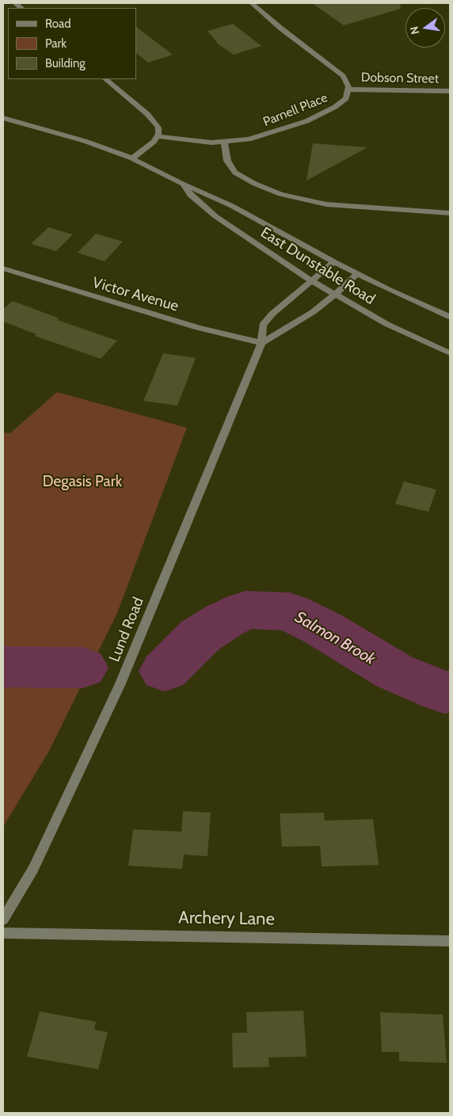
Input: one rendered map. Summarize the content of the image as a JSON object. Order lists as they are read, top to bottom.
{
  "streets": {
    "street": [
      "Dobson Street",
      "Parnell Place",
      "East Dunstable Road",
      "Victor Avenue",
      "Lund Road",
      "Archery Lane"
    ]
  },
  "crossings": [
    ["Dobson Street", "Parnell Place"],
    ["East Dunstable Road", "Lund Road"],
    ["Victor Avenue", "Lund Road"]
  ],
  "water": ["Salmon Brook"],
  "parks": ["Degasis Park"],
  "legend": ["Road", "Park", "Building"],
  "north": "left"
}
